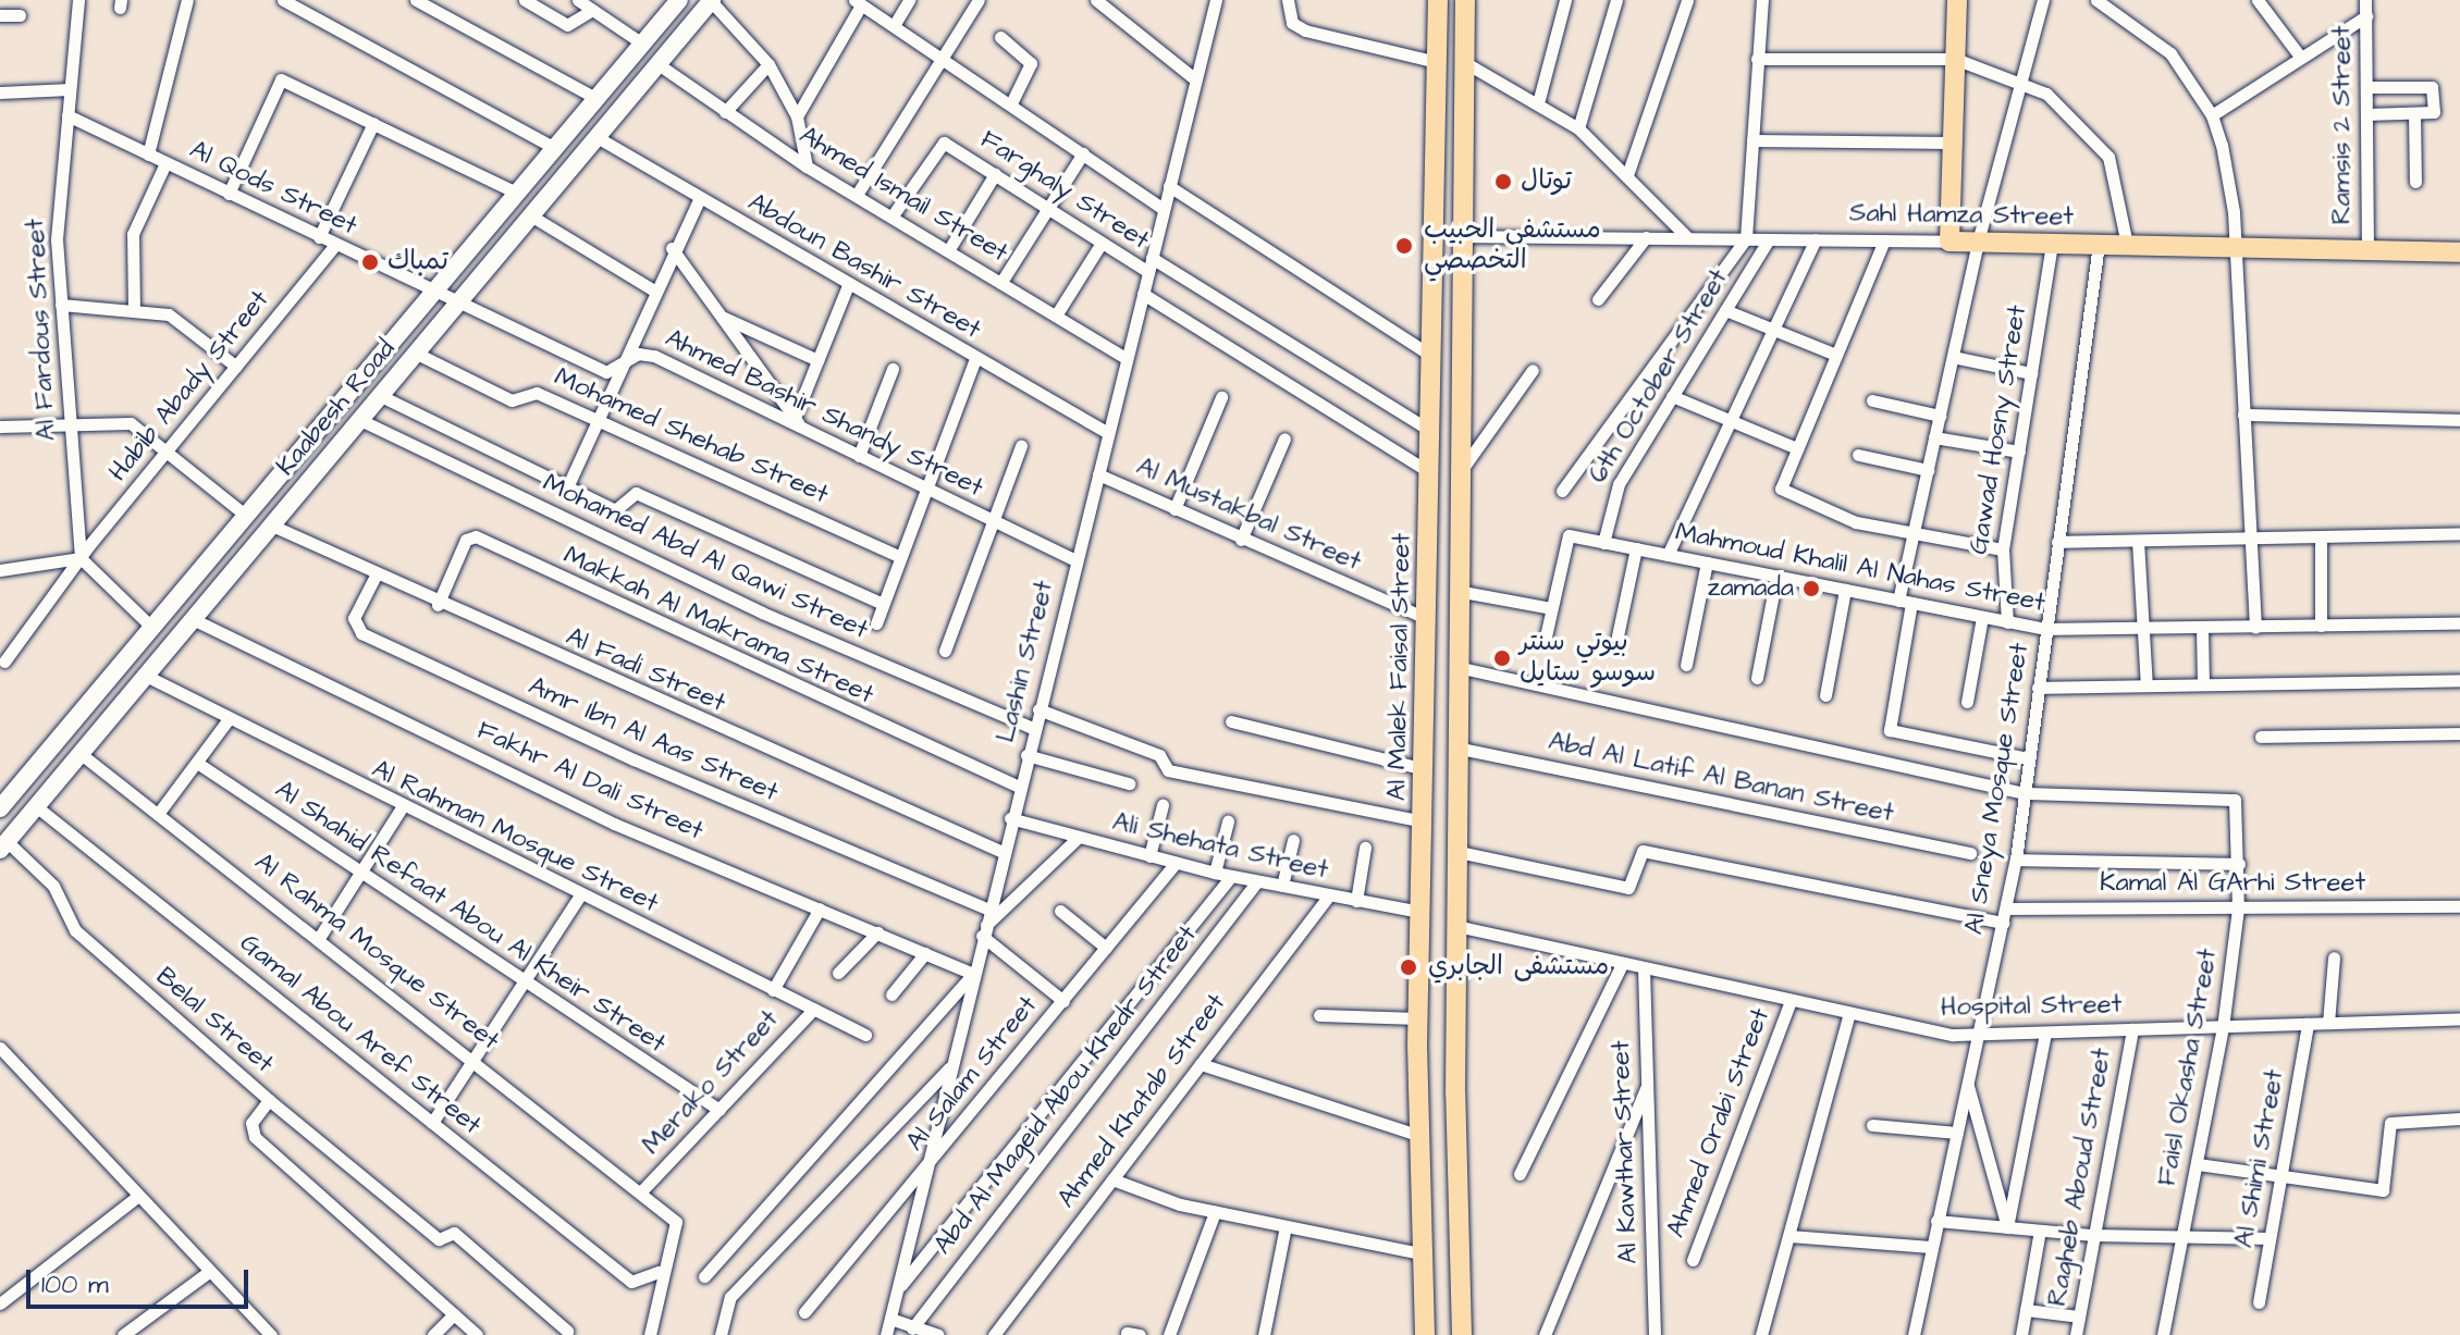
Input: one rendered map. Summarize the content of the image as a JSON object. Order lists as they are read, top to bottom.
{
  "streets": {
    "main road": ["Sahl Hamza Street", "Al Malek Faisal Street"],
    "street": [
      "Ramsis 2 Street",
      "Al Qods Street",
      "Farghaly Street",
      "Ahmed Ismail Street",
      "Abdoun Bashir Street",
      "Al Fardous Street",
      "6th October Street",
      "Habib Abady Street",
      "Kaabesh Road",
      "Ahmed Bashir Shandy Street",
      "Gawad Hosny Street",
      "Mohamed Shehab Street",
      "Al Mustakbal Street",
      "Mohamed Abd Al Qawi Street",
      "Mahmoud Khalil Al Nahas Street",
      "Makkah Al Makrama Street",
      "Lashin Street",
      "Al Fadi Street",
      "Amr Ibn Al Aas Street",
      "Abd Al Latif Al Banan Street",
      "Fakhr Al Dali Street",
      "Al Sneya Mosque Street",
      "Al Rahman Mosque Street",
      "Ali Shehata Street",
      "Kamal Al GArhi Street",
      "Al Shahid Refaat Abou Al Kheir Street",
      "Al Rahma Mosque Street",
      "Hospital Street",
      "Belal Street",
      "Gamal Abou Aref Street",
      "Faisl Okasha Street",
      "Al Salam Street",
      "Merako Street",
      "Abd Al Mageid Abou Khedr Street",
      "Ahmed Khatab Street",
      "Ahmed Orabi Street",
      "Al Kawthar Street",
      "Al Shimi Street",
      "Ragheb Aboud Street"
    ]
  },
  "crossings": [
    ["Ramsis 2 Street", "Sahl Hamza Street"],
    ["Al Qods Street", "Al Fardous Street"],
    ["Al Qods Street", "Habib Abady Street"],
    ["Al Qods Street", "Kaabesh Road"],
    ["Farghaly Street", "Ahmed Ismail Street"],
    ["Farghaly Street", "Lashin Street"],
    ["Ahmed Ismail Street", "Kaabesh Road"],
    ["Ahmed Ismail Street", "Lashin Street"],
    ["Sahl Hamza Street", "6th October Street"],
    ["Sahl Hamza Street", "Gawad Hosny Street"],
    ["Sahl Hamza Street", "Al Sneya Mosque Street"],
    ["Abdoun Bashir Street", "Kaabesh Road"],
    ["Abdoun Bashir Street", "Lashin Street"],
    ["Al Fardous Street", "Habib Abady Street"],
    ["6th October Street", "Mahmoud Khalil Al Nahas Street"],
    ["Kaabesh Road", "Mohamed Shehab Street"],
    ["Kaabesh Road", "Mohamed Abd Al Qawi Street"],
    ["Kaabesh Road", "Al Fadi Street"],
    ["Kaabesh Road", "Fakhr Al Dali Street"],
    ["Kaabesh Road", "Al Rahman Mosque Street"],
    ["Kaabesh Road", "Al Rahma Mosque Street"],
    ["Kaabesh Road", "Belal Street"],
    ["Kaabesh Road", "Gamal Abou Aref Street"],
    ["Ahmed Bashir Shandy Street", "Lashin Street"],
    ["Gawad Hosny Street", "Mahmoud Khalil Al Nahas Street"],
    ["Al Mustakbal Street", "Lashin Street"],
    ["Al Mustakbal Street", "Al Malek Faisal Street"],
    ["Mohamed Abd Al Qawi Street", "Lashin Street"],
    ["Mahmoud Khalil Al Nahas Street", "Al Sneya Mosque Street"],
    ["Makkah Al Makrama Street", "Lashin Street"],
    ["Makkah Al Makrama Street", "Al Fadi Street"],
    ["Lashin Street", "Al Fadi Street"],
    ["Lashin Street", "Amr Ibn Al Aas Street"],
    ["Lashin Street", "Fakhr Al Dali Street"],
    ["Lashin Street", "Ali Shehata Street"],
    ["Lashin Street", "Al Salam Street"],
    ["Al Malek Faisal Street", "Ali Shehata Street"],
    ["Al Fadi Street", "Amr Ibn Al Aas Street"],
    ["Al Sneya Mosque Street", "Kamal Al GArhi Street"],
    ["Al Sneya Mosque Street", "Hospital Street"],
    ["Al Sneya Mosque Street", "Faisl Okasha Street"],
    ["Al Rahman Mosque Street", "Merako Street"],
    ["Ali Shehata Street", "Al Salam Street"],
    ["Ali Shehata Street", "Abd Al Mageid Abou Khedr Street"],
    ["Ali Shehata Street", "Ahmed Khatab Street"],
    ["Kamal Al GArhi Street", "Faisl Okasha Street"],
    ["Al Shahid Refaat Abou Al Kheir Street", "Merako Street"],
    ["Al Rahma Mosque Street", "Gamal Abou Aref Street"],
    ["Al Rahma Mosque Street", "Merako Street"],
    ["Hospital Street", "Faisl Okasha Street"],
    ["Hospital Street", "Ahmed Orabi Street"],
    ["Hospital Street", "Al Kawthar Street"],
    ["Hospital Street", "Al Shimi Street"],
    ["Hospital Street", "Ragheb Aboud Street"]
  ],
  "places": [
    "توتال",
    "مستشفى الحبيب التخصصي",
    "تمباك",
    "zamada",
    "بيوتي سنتر سوسو ستايل",
    "مستشفى الجابري"
  ],
  "scale_bar": "100 m"
}
